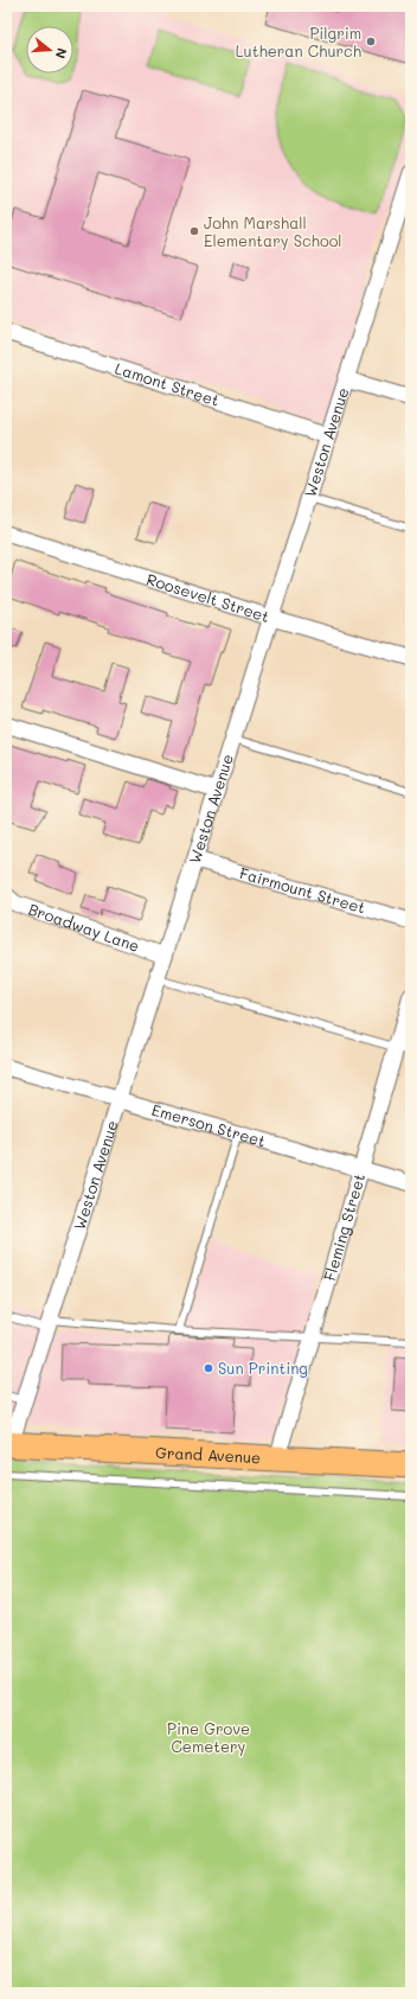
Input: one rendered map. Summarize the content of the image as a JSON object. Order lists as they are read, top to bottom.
{
  "streets": {
    "main road": ["Grand Avenue"],
    "street": [
      "Lamont Street",
      "Weston Avenue",
      "Roosevelt Street",
      "Fairmount Street",
      "Broadway Lane",
      "Emerson Street",
      "Fleming Street"
    ]
  },
  "crossings": [
    ["Lamont Street", "Weston Avenue"],
    ["Weston Avenue", "Roosevelt Street"],
    ["Weston Avenue", "Fairmount Street"],
    ["Weston Avenue", "Broadway Lane"],
    ["Weston Avenue", "Emerson Street"],
    ["Weston Avenue", "Grand Avenue"],
    ["Emerson Street", "Fleming Street"],
    ["Fleming Street", "Grand Avenue"]
  ],
  "parks": ["Pine Grove Cemetery"],
  "places": ["Pilgrim Lutheran Church", "John Marshall Elementary School", "Sun Printing"],
  "north": "right"
}
